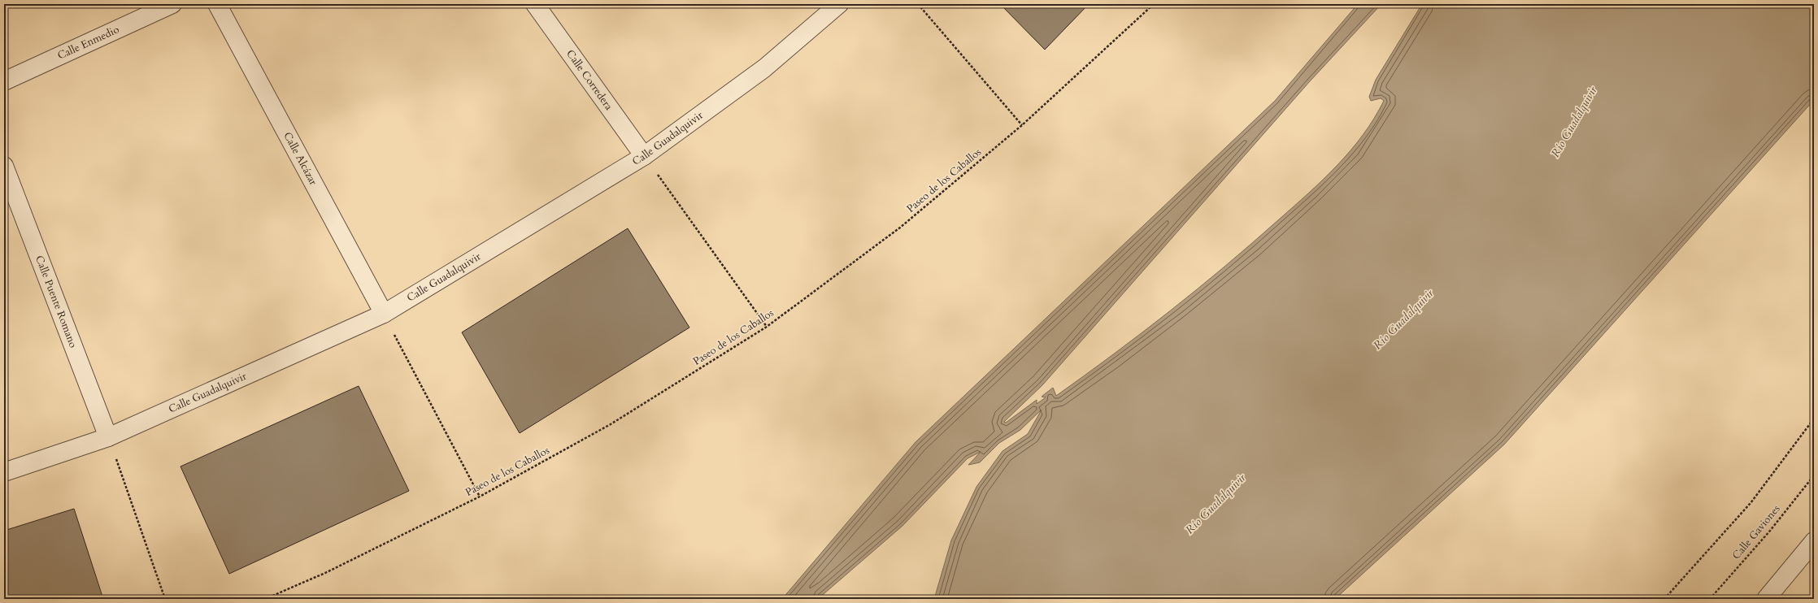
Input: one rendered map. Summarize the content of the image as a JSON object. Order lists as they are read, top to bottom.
{
  "streets": {
    "street": [
      "Calle Enmedio",
      "Calle Corredera",
      "Calle Guadalquivir",
      "Calle Alcázar",
      "Calle Puente Romano"
    ],
    "path": ["Paseo de los Caballos", "Calle Gaviones"]
  },
  "crossings": [
    ["Calle Corredera", "Calle Guadalquivir"],
    ["Calle Guadalquivir", "Calle Alcázar"],
    ["Calle Guadalquivir", "Calle Puente Romano"]
  ],
  "water": ["Río Guadalquivir"]
}
